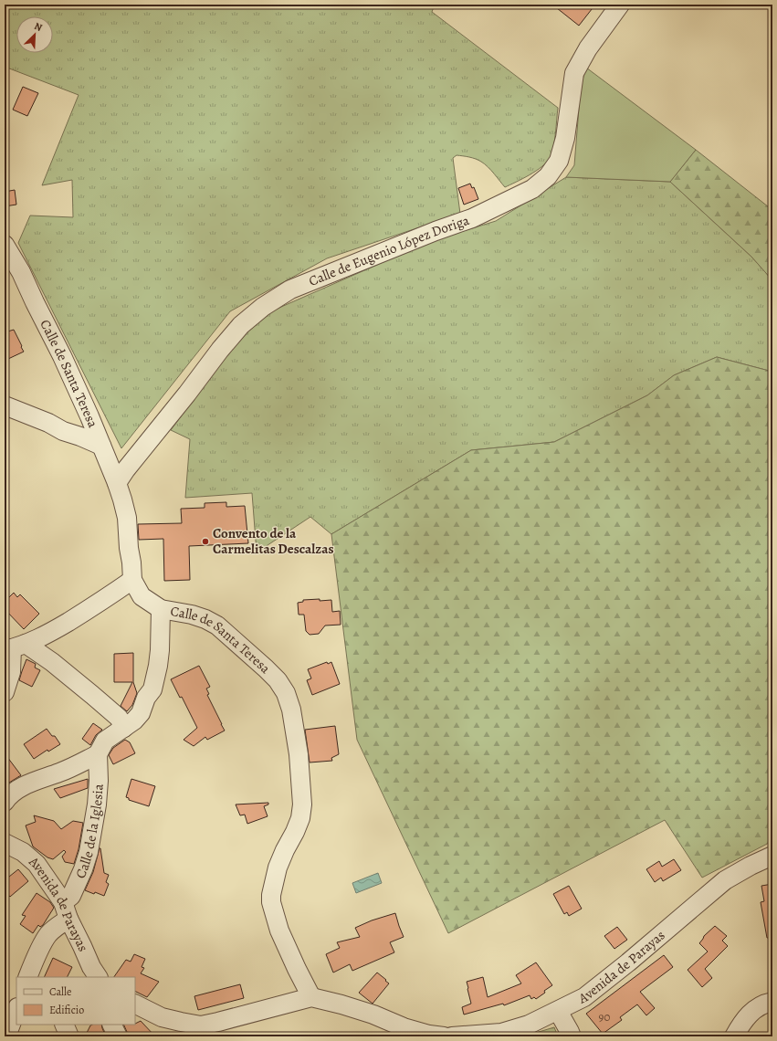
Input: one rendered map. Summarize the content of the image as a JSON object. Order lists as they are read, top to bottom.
{
  "streets": {
    "street": [
      "Calle de Eugenio López Doriga",
      "Calle de Santa Teresa",
      "Calle de la Iglesia",
      "Avenida de Parayas"
    ]
  },
  "crossings": [
    ["Calle de Eugenio López Doriga", "Calle de Santa Teresa"],
    ["Calle de la Iglesia", "Avenida de Parayas"]
  ],
  "places": ["Convento de la Carmelitas Descalzas"],
  "house_numbers": ["90"],
  "legend": ["Calle", "Edificio"],
  "north": "top right"
}
